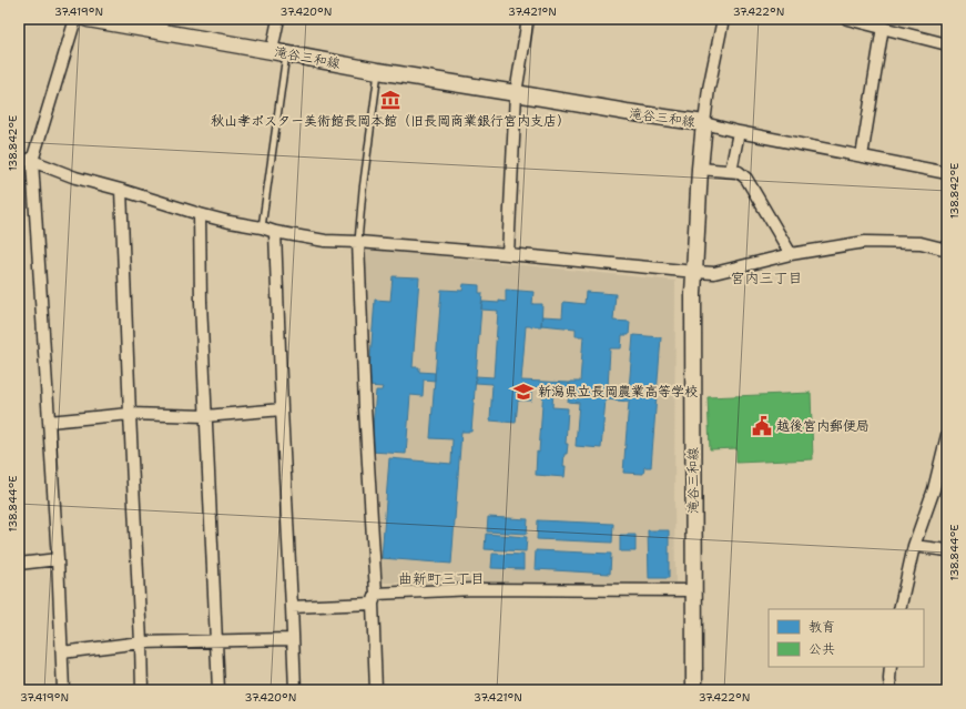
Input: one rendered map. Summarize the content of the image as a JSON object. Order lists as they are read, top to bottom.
{
  "streets": {
    "main road": ["滝谷三和線"]
  },
  "districts": ["宮内三丁目", "曲新町三丁目"],
  "places": {
    "museum": ["秋山孝ポスター美術館長岡本館（旧長岡商業銀行宮内支店）"],
    "school or university": ["新潟県立長岡農業高等学校"],
    "public building": ["越後宮内郵便局"]
  },
  "legend": ["教育", "公共"],
  "coordinates": [
    "37.419°N",
    "37.420°N",
    "37.421°N",
    "37.422°N",
    "138.842°E",
    "138.844°E"
  ]
}
